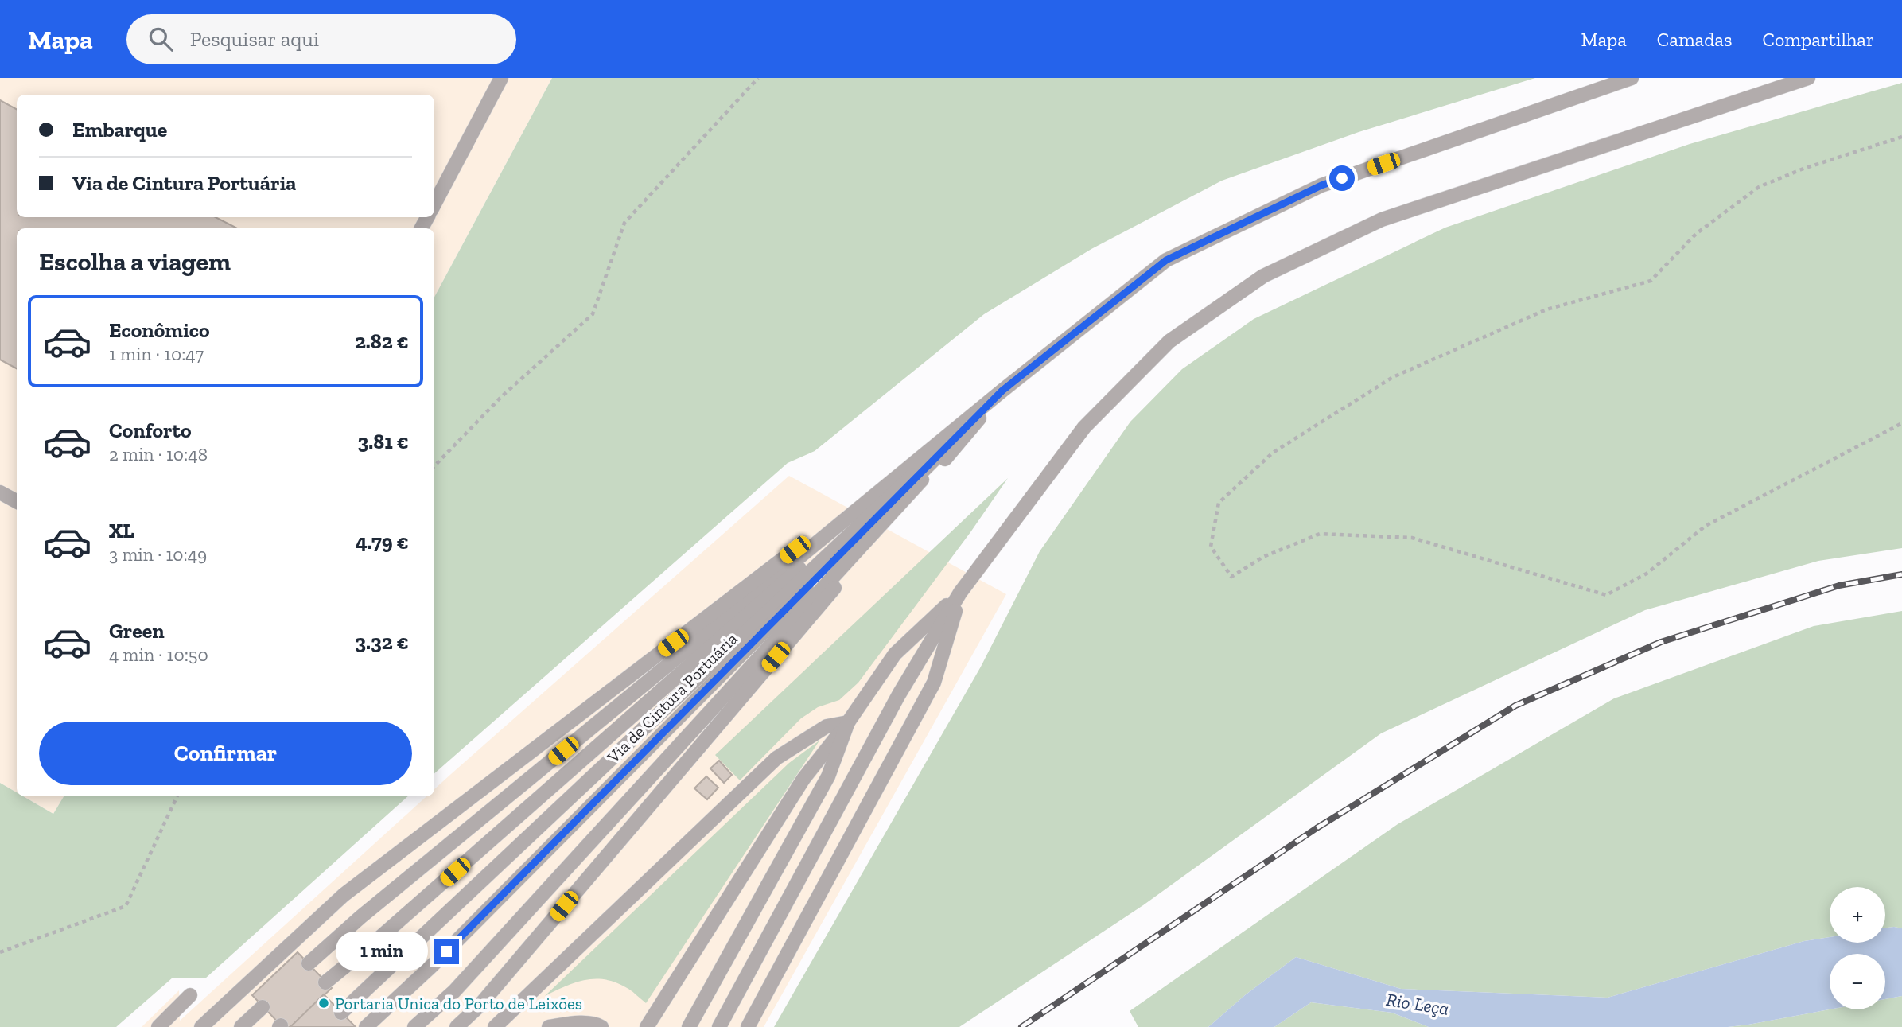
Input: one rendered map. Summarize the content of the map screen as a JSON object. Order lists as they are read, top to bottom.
{
  "streets": {
    "lane": ["Via de Cintura Portuária"]
  },
  "water": ["Rio Leça"],
  "places": ["Portaria Unica do Porto de Leixões"],
  "page": {
    "header": "Mapa",
    "search": "Pesquisar aqui",
    "nav": ["Mapa", "Camadas", "Compartilhar"],
    "banner": ["Embarque", "Via de Cintura Portuária"],
    "heading": "Escolha a viagem",
    "list": [
      {
        "name": "Econômico",
        "note": "1 min · 10:47",
        "value": "2.82 €"
      },
      {
        "name": "Conforto",
        "note": "2 min · 10:48",
        "value": "3.81 €"
      },
      {
        "name": "XL",
        "note": "3 min · 10:49",
        "value": "4.79 €"
      },
      {
        "name": "Green",
        "note": "4 min · 10:50",
        "value": "3.32 €"
      }
    ],
    "buttons": "Confirmar",
    "map_buttons": ["+", "−"],
    "bubble": "1 min"
  }
}
